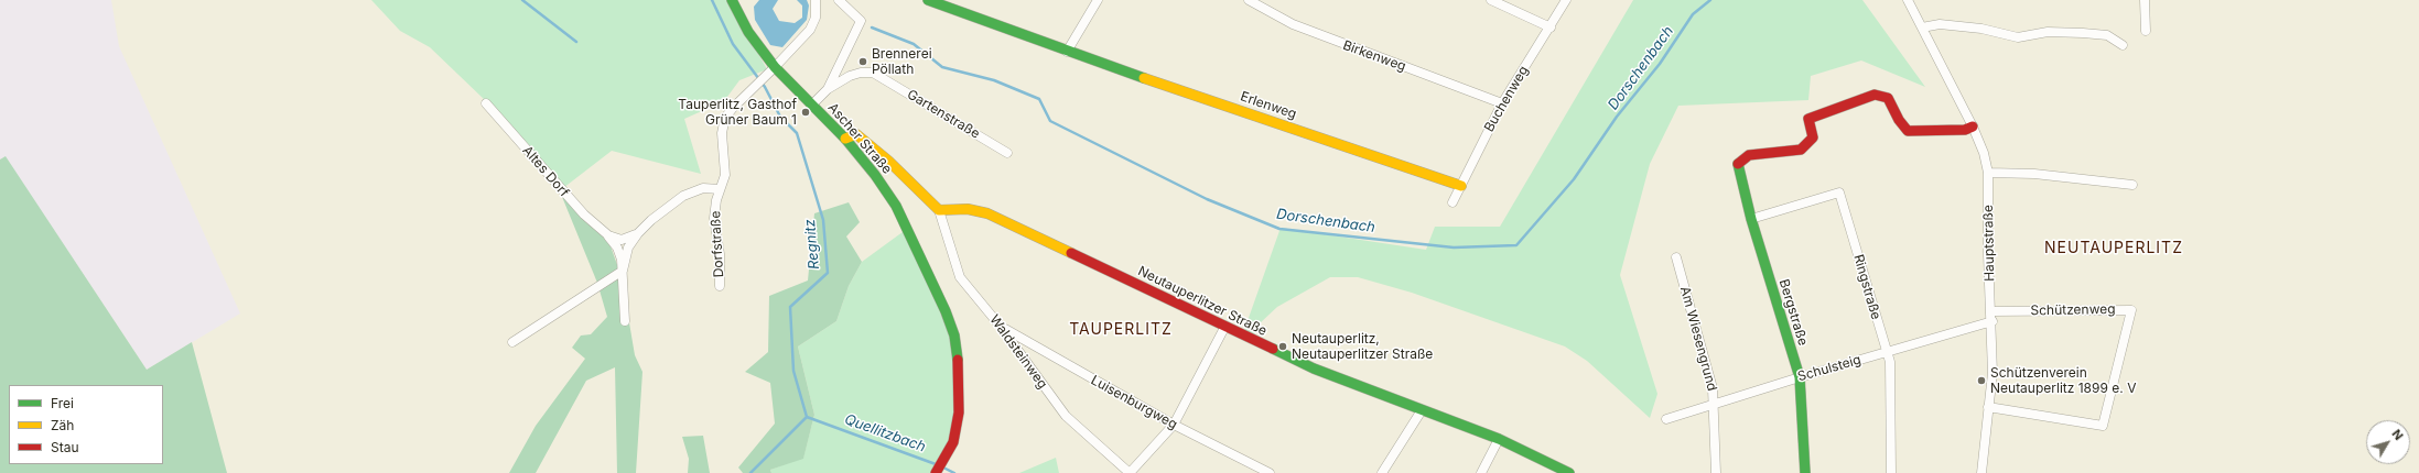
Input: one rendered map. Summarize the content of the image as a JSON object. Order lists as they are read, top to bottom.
{
  "streets": {
    "street": [
      "Birkenweg",
      "Buchenweg",
      "Erlenweg",
      "Gartenstraße",
      "Ascher Straße",
      "Altes Dorf",
      "Hauptstraße",
      "Dorfstraße",
      "Ringstraße",
      "Neutauperlitzer Straße",
      "Schützenweg",
      "Bergstraße",
      "Am Wiesengrund",
      "Waldsteinweg",
      "Schulsteig",
      "Luisenburgweg"
    ]
  },
  "crossings": [
    ["Birkenweg", "Buchenweg"],
    ["Buchenweg", "Erlenweg"],
    ["Gartenstraße", "Ascher Straße"],
    ["Ascher Straße", "Dorfstraße"],
    ["Altes Dorf", "Dorfstraße"],
    ["Hauptstraße", "Schützenweg"],
    ["Hauptstraße", "Bergstraße"],
    ["Hauptstraße", "Schulsteig"],
    ["Ringstraße", "Bergstraße"],
    ["Ringstraße", "Schulsteig"],
    ["Neutauperlitzer Straße", "Waldsteinweg"],
    ["Bergstraße", "Schulsteig"],
    ["Am Wiesengrund", "Schulsteig"],
    ["Waldsteinweg", "Luisenburgweg"]
  ],
  "districts": ["NEUTAUPERLITZ", "TAUPERLITZ"],
  "water": ["Dorschenbach", "Regnitz", "Quellitzbach"],
  "places": [
    "Brennerei Pöllath",
    "Tauperlitz, Gasthof Grüner Baum 1",
    "Neutauperlitz, Neutauperlitzer Straße",
    "Schützenverein Neutauperlitz 1899 e. V"
  ],
  "legend": ["Frei", "Zäh", "Stau"],
  "north": "top right"
}
